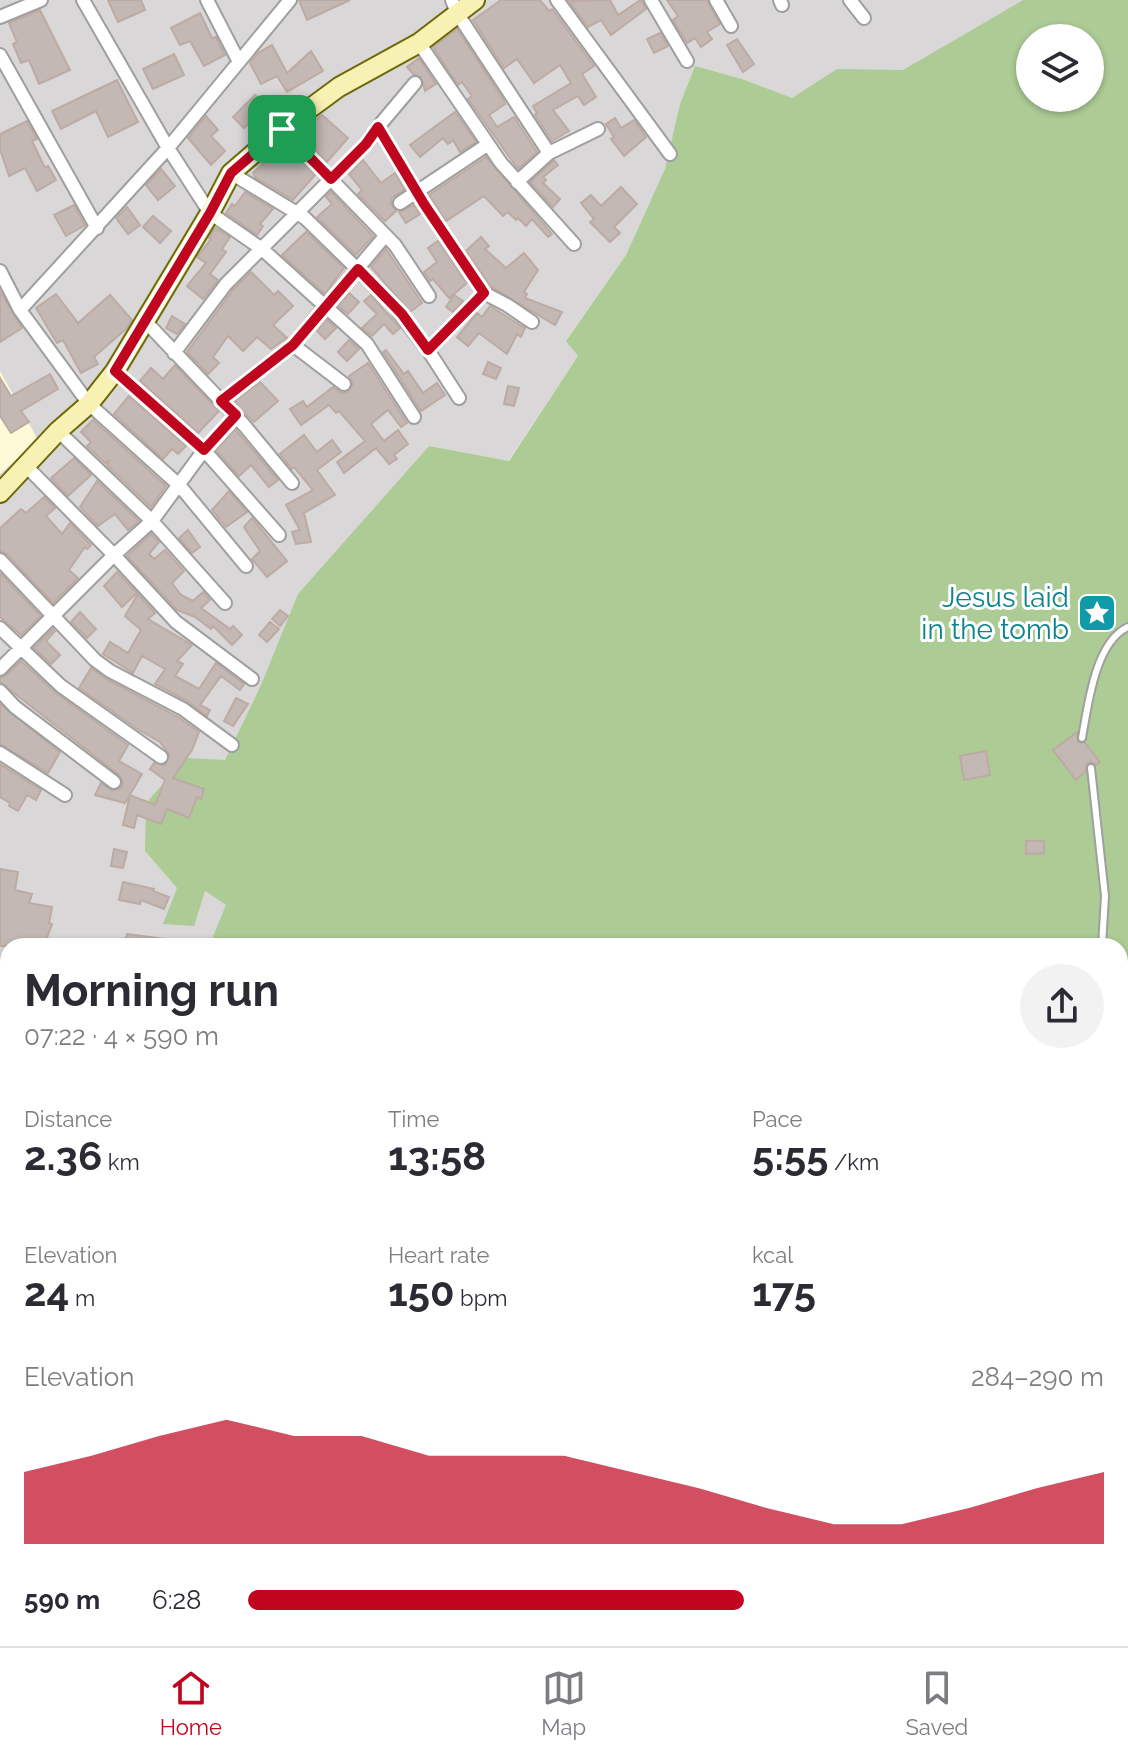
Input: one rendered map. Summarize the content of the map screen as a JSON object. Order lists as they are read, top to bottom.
{
  "places": {
    "place": ["Jesus laid in the tomb"]
  },
  "page": {
    "heading": ["Morning run", "07:22 · 4 × 590 m"],
    "stats": [
      ["Distance", "2.36 km"],
      ["Time", "13:58"],
      ["Pace", "5:55 /km"],
      ["Elevation", "24 m"],
      ["Heart rate", "150 bpm"],
      ["kcal", "175"]
    ],
    "chart": ["Elevation", "284–290 m"],
    "list": [
      {
        "name": "590 m",
        "note": "6:28"
      }
    ],
    "tabs": ["Home", "Map", "Saved"]
  }
}
